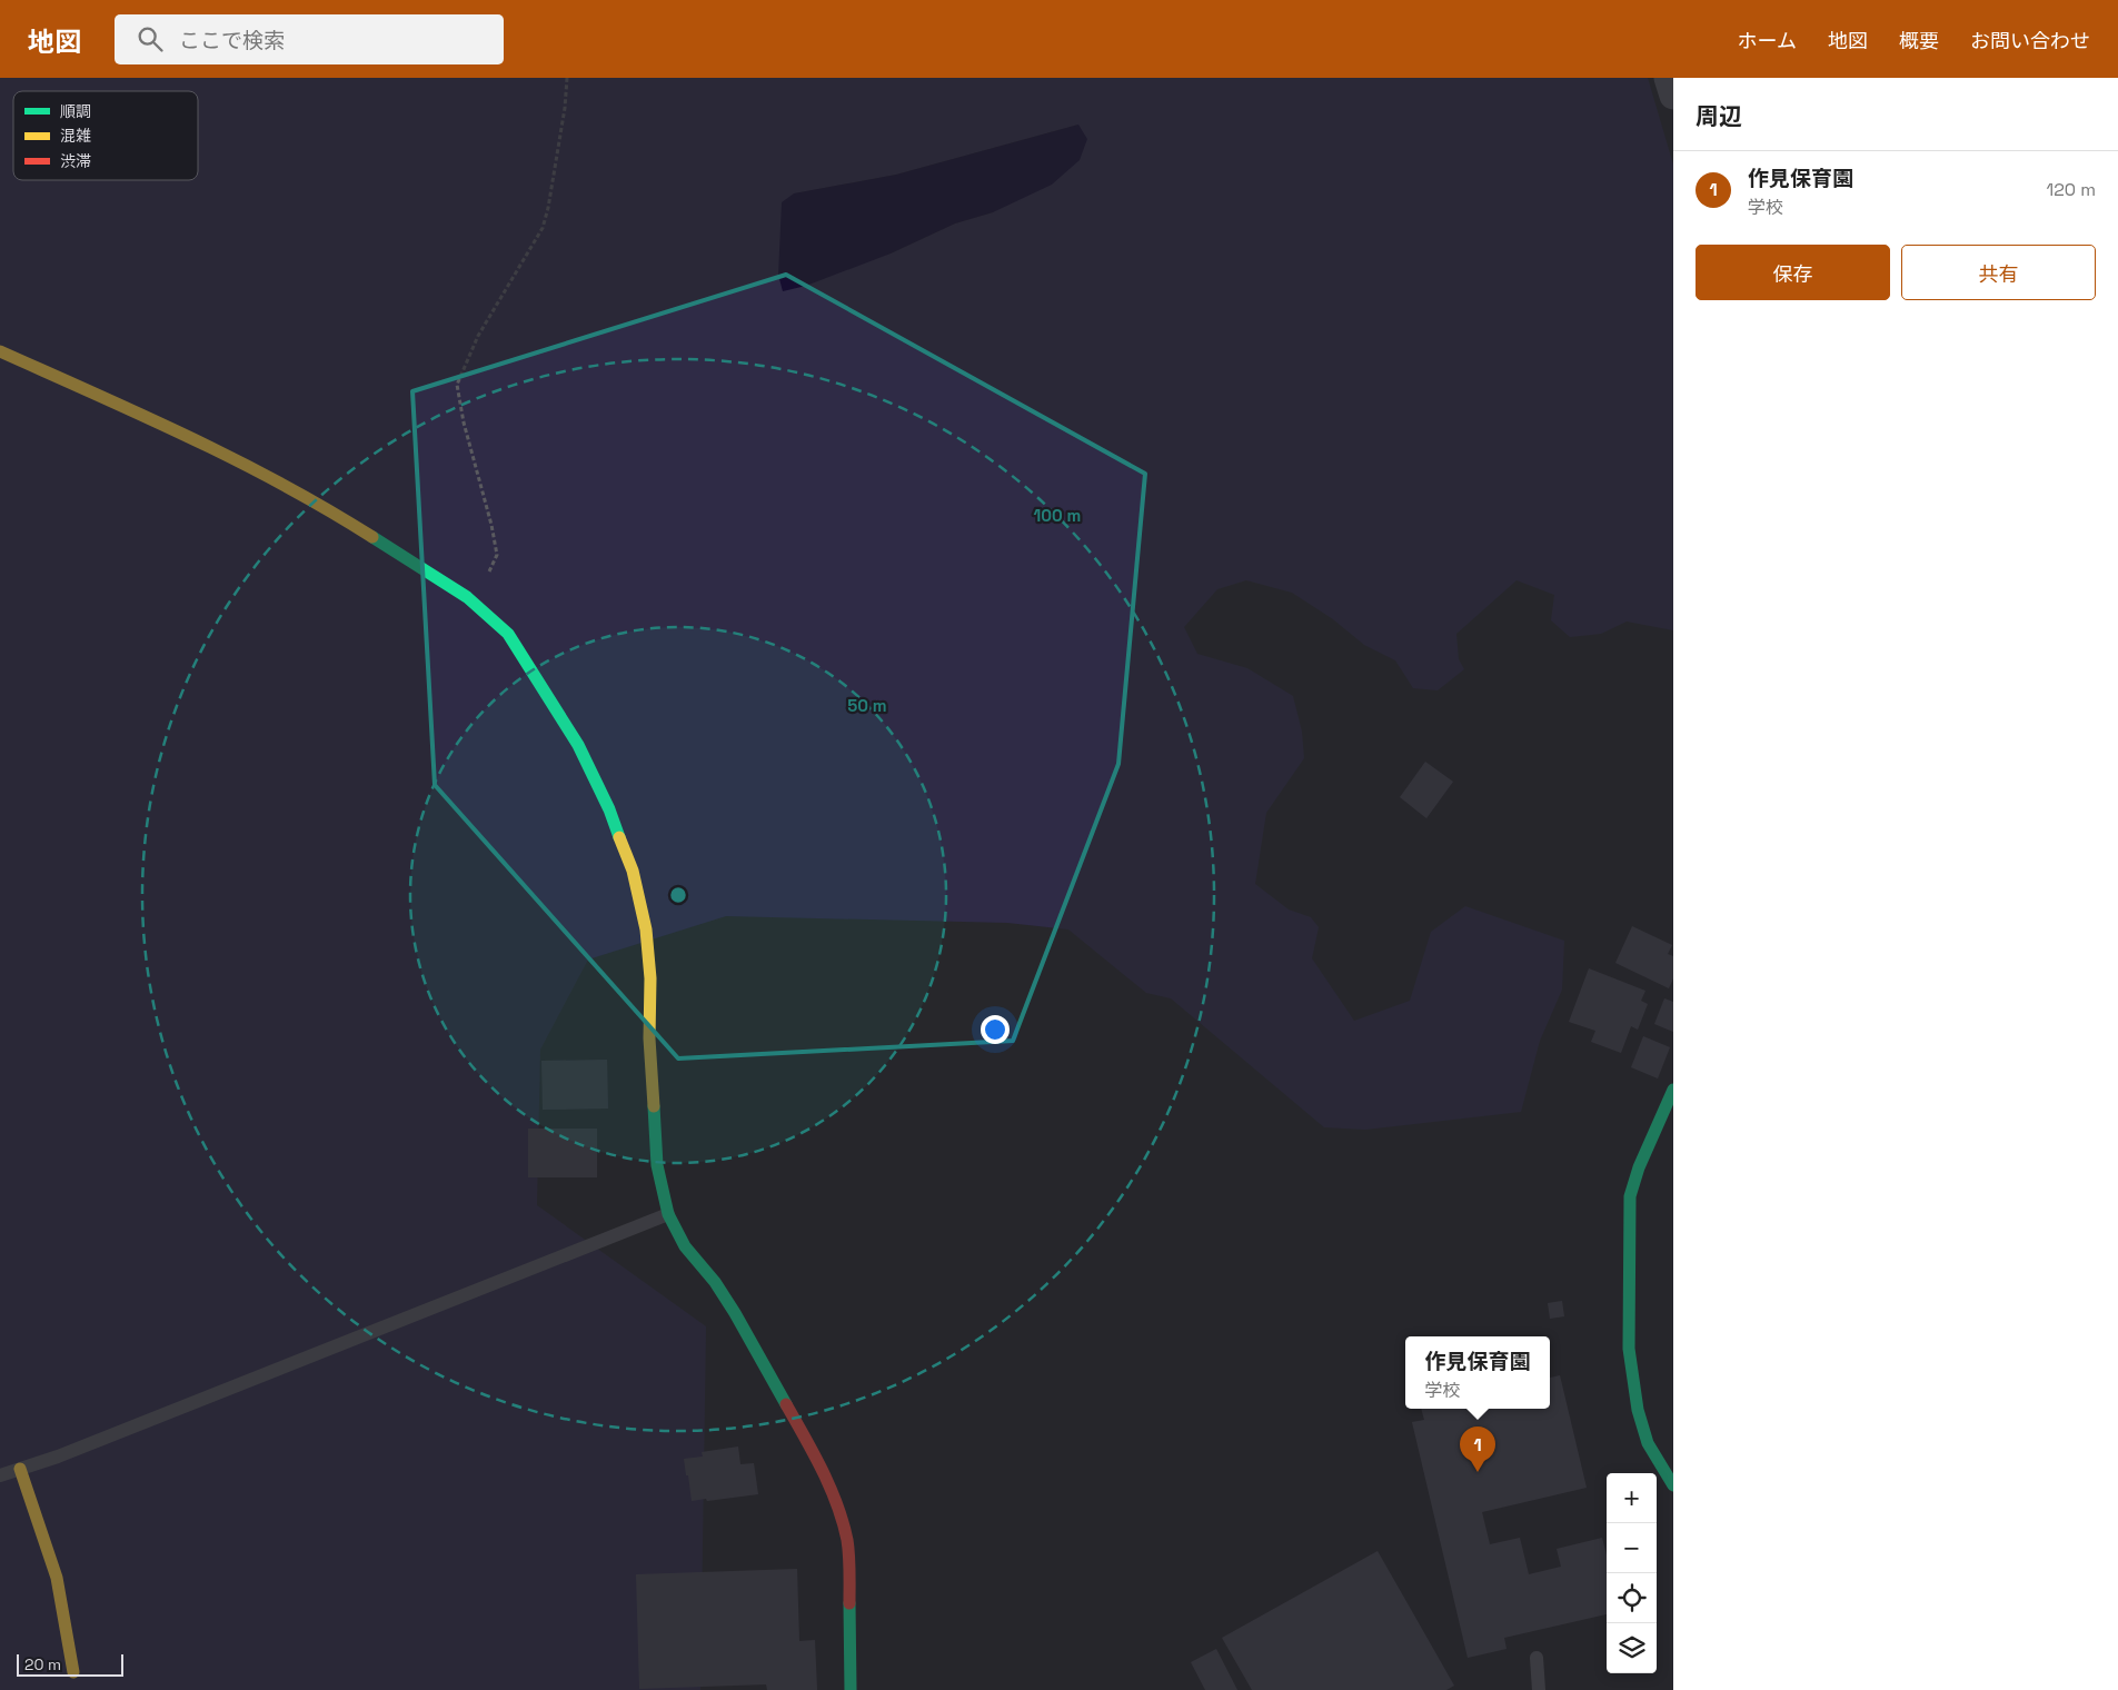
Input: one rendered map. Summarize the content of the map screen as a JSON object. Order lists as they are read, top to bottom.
{
  "legend": ["順調", "混雑", "渋滞"],
  "scale_bar": "20 m",
  "page": {
    "header": "地図",
    "search": "ここで検索",
    "nav": [
      "ホーム",
      "地図",
      "概要",
      "お問い合わせ"
    ],
    "heading": "周辺",
    "list": [
      {
        "mark": "1",
        "name": "作見保育園",
        "note": "学校",
        "value": "120 m"
      }
    ],
    "buttons": ["保存", "共有"],
    "popup": ["作見保育園", "学校"],
    "pins": "1",
    "map_buttons": ["+", "−"],
    "scale": "20 m"
  },
  "rings": ["100 m", "50 m"]
}
